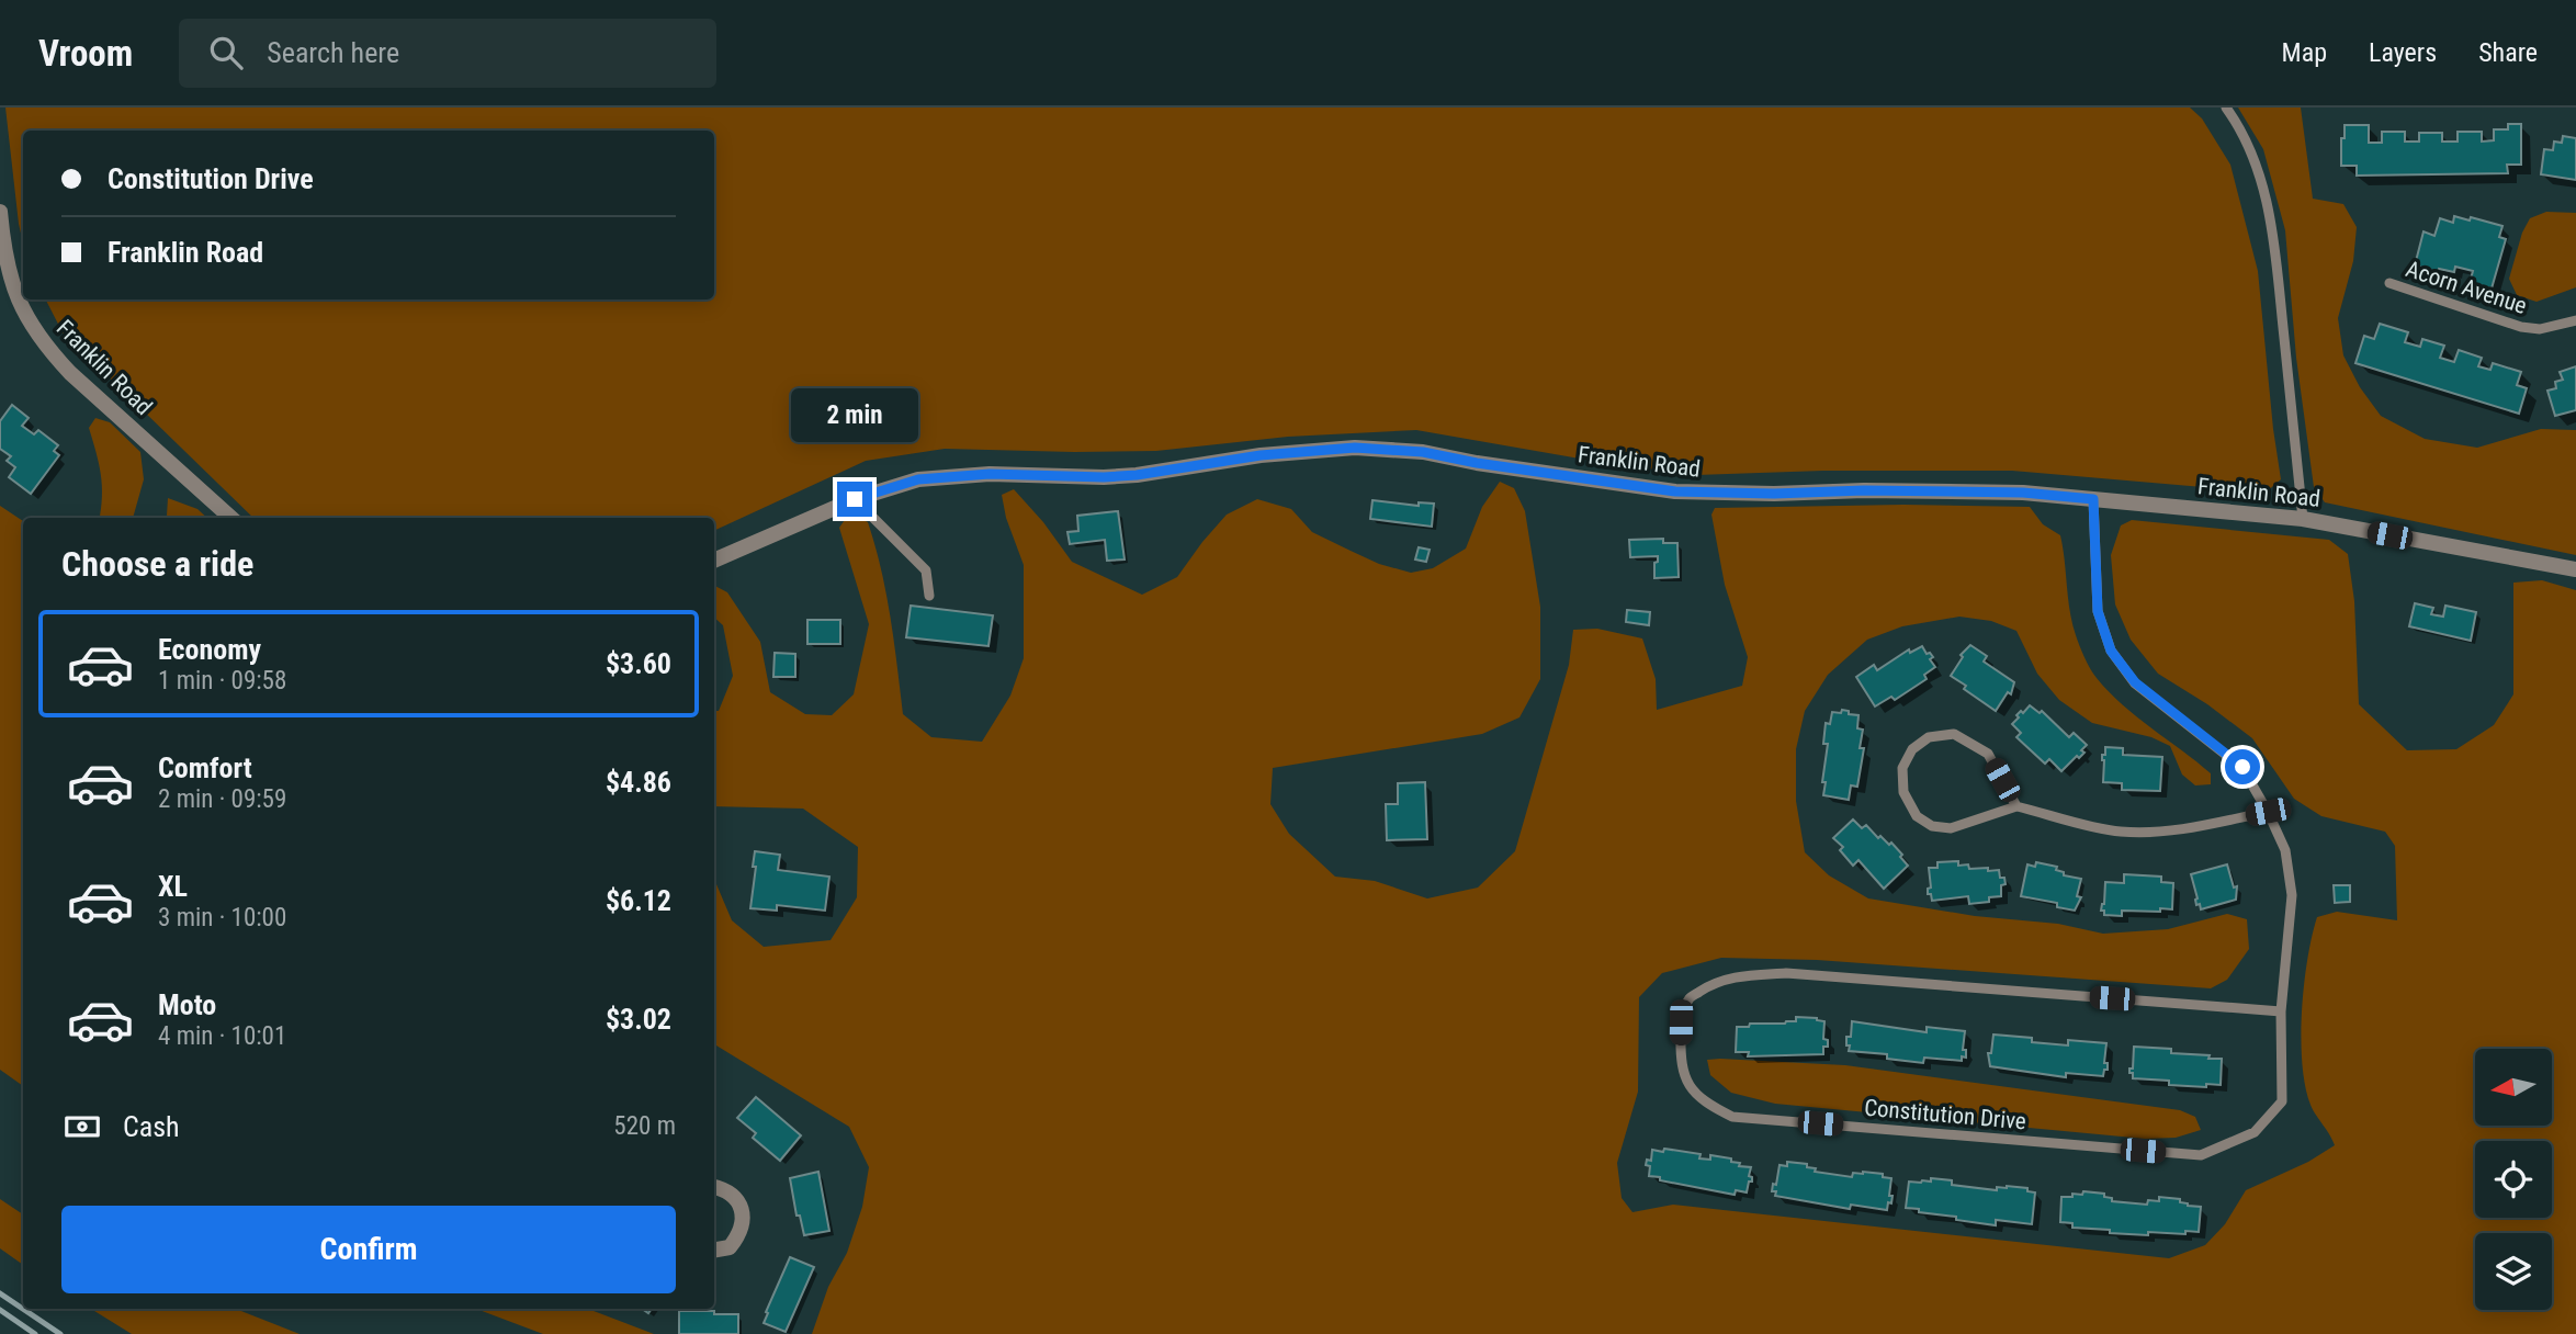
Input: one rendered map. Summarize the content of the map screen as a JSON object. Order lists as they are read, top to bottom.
{
  "streets": {
    "street": ["Franklin Road"],
    "lane": ["Acorn Avenue", "Constitution Drive"]
  },
  "crossings": [
    ["Franklin Road", "Constitution Drive"]
  ],
  "north": "left",
  "page": {
    "header": "Vroom",
    "search": "Search here",
    "nav": ["Map", "Layers", "Share"],
    "banner": ["Constitution Drive", "Franklin Road"],
    "bubble": "2 min",
    "heading": "Choose a ride",
    "list": [
      {
        "name": "Economy",
        "note": "1 min · 09:58",
        "value": "$3.60"
      },
      {
        "name": "Comfort",
        "note": "2 min · 09:59",
        "value": "$4.86"
      },
      {
        "name": "XL",
        "note": "3 min · 10:00",
        "value": "$6.12"
      },
      {
        "name": "Moto",
        "note": "4 min · 10:01",
        "value": "$3.02"
      }
    ],
    "pay": ["Cash", "520 m"],
    "buttons": "Confirm"
  }
}
